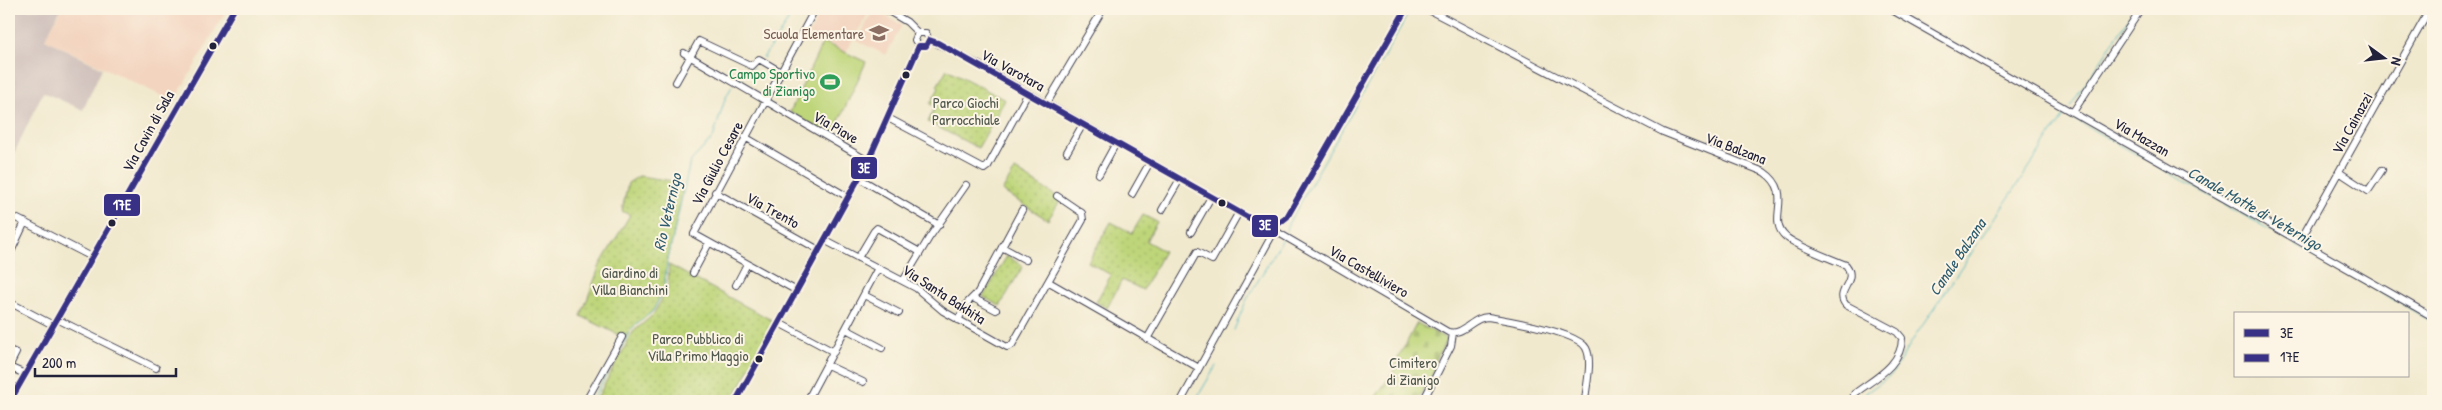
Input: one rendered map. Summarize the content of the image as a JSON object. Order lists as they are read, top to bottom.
{
  "streets": {
    "main road": ["Via Cavin di Sala"],
    "street": [
      "Via Varotara",
      "Via Cainazzi",
      "Via Piave",
      "Via Mazzan",
      "Via Balzana",
      "Via Giulio Cesare",
      "Via Trento",
      "Via Castelliviero",
      "Via Santa Bakhita"
    ]
  },
  "crossings": [
    ["Via Varotara", "Via Castelliviero"],
    ["Via Cainazzi", "Via Mazzan"],
    ["Via Piave", "Via Giulio Cesare"],
    ["Via Giulio Cesare", "Via Trento"]
  ],
  "water": ["Canale Motte di Veternigo", "Rio Veternigo", "Canale Balzana"],
  "parks": [
    "Parco Giochi Parrocchiale",
    "Giardino di Villa Bianchini",
    "Parco Pubblico di Villa Primo Maggio",
    "Cimitero di Zianigo"
  ],
  "places": {
    "school or university": ["Scuola Elementare"],
    "sports": ["Campo Sportivo di Zianigo"]
  },
  "lines": ["transit line 3E", "transit line 17E"],
  "legend": ["3E", "17E"],
  "scale_bar": "200 m",
  "north": "right"
}
